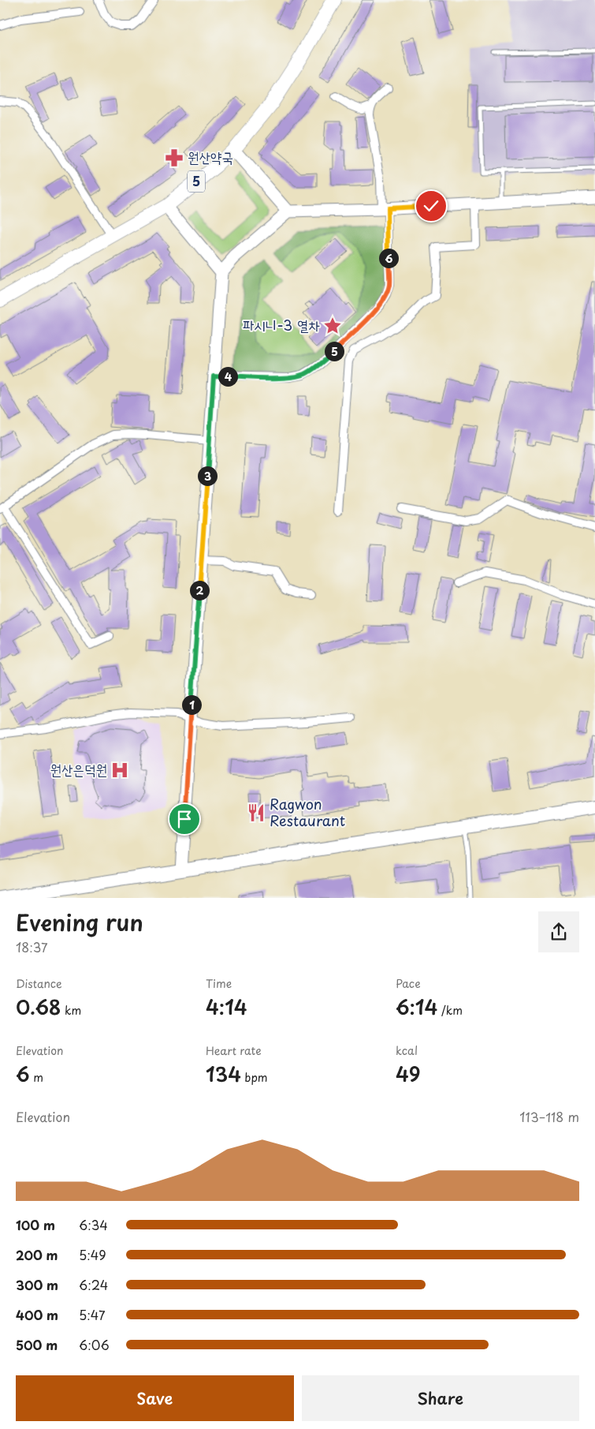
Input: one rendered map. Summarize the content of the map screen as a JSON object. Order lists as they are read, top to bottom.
{
  "streets": {
    "highway": ["5"]
  },
  "places": {
    "pharmacy": ["원산약국"],
    "place": ["파시니-3 열차"],
    "hospital": ["원산은덕원"],
    "restaurant": ["Ragwon Restaurant"]
  },
  "page": {
    "pins": [
      "6",
      "5",
      "4",
      "3",
      "2",
      "1"
    ],
    "heading": ["Evening run", "18:37"],
    "stats": [
      ["Distance", "0.68 km"],
      ["Time", "4:14"],
      ["Pace", "6:14 /km"],
      ["Elevation", "6 m"],
      ["Heart rate", "134 bpm"],
      ["kcal", "49"]
    ],
    "chart": ["Elevation", "113–118 m"],
    "list": [
      {
        "name": "100 m",
        "note": "6:34"
      },
      {
        "name": "200 m",
        "note": "5:49"
      },
      {
        "name": "300 m",
        "note": "6:24"
      },
      {
        "name": "400 m",
        "note": "5:47"
      },
      {
        "name": "500 m",
        "note": "6:06"
      }
    ],
    "buttons": ["Save", "Share"]
  }
}
